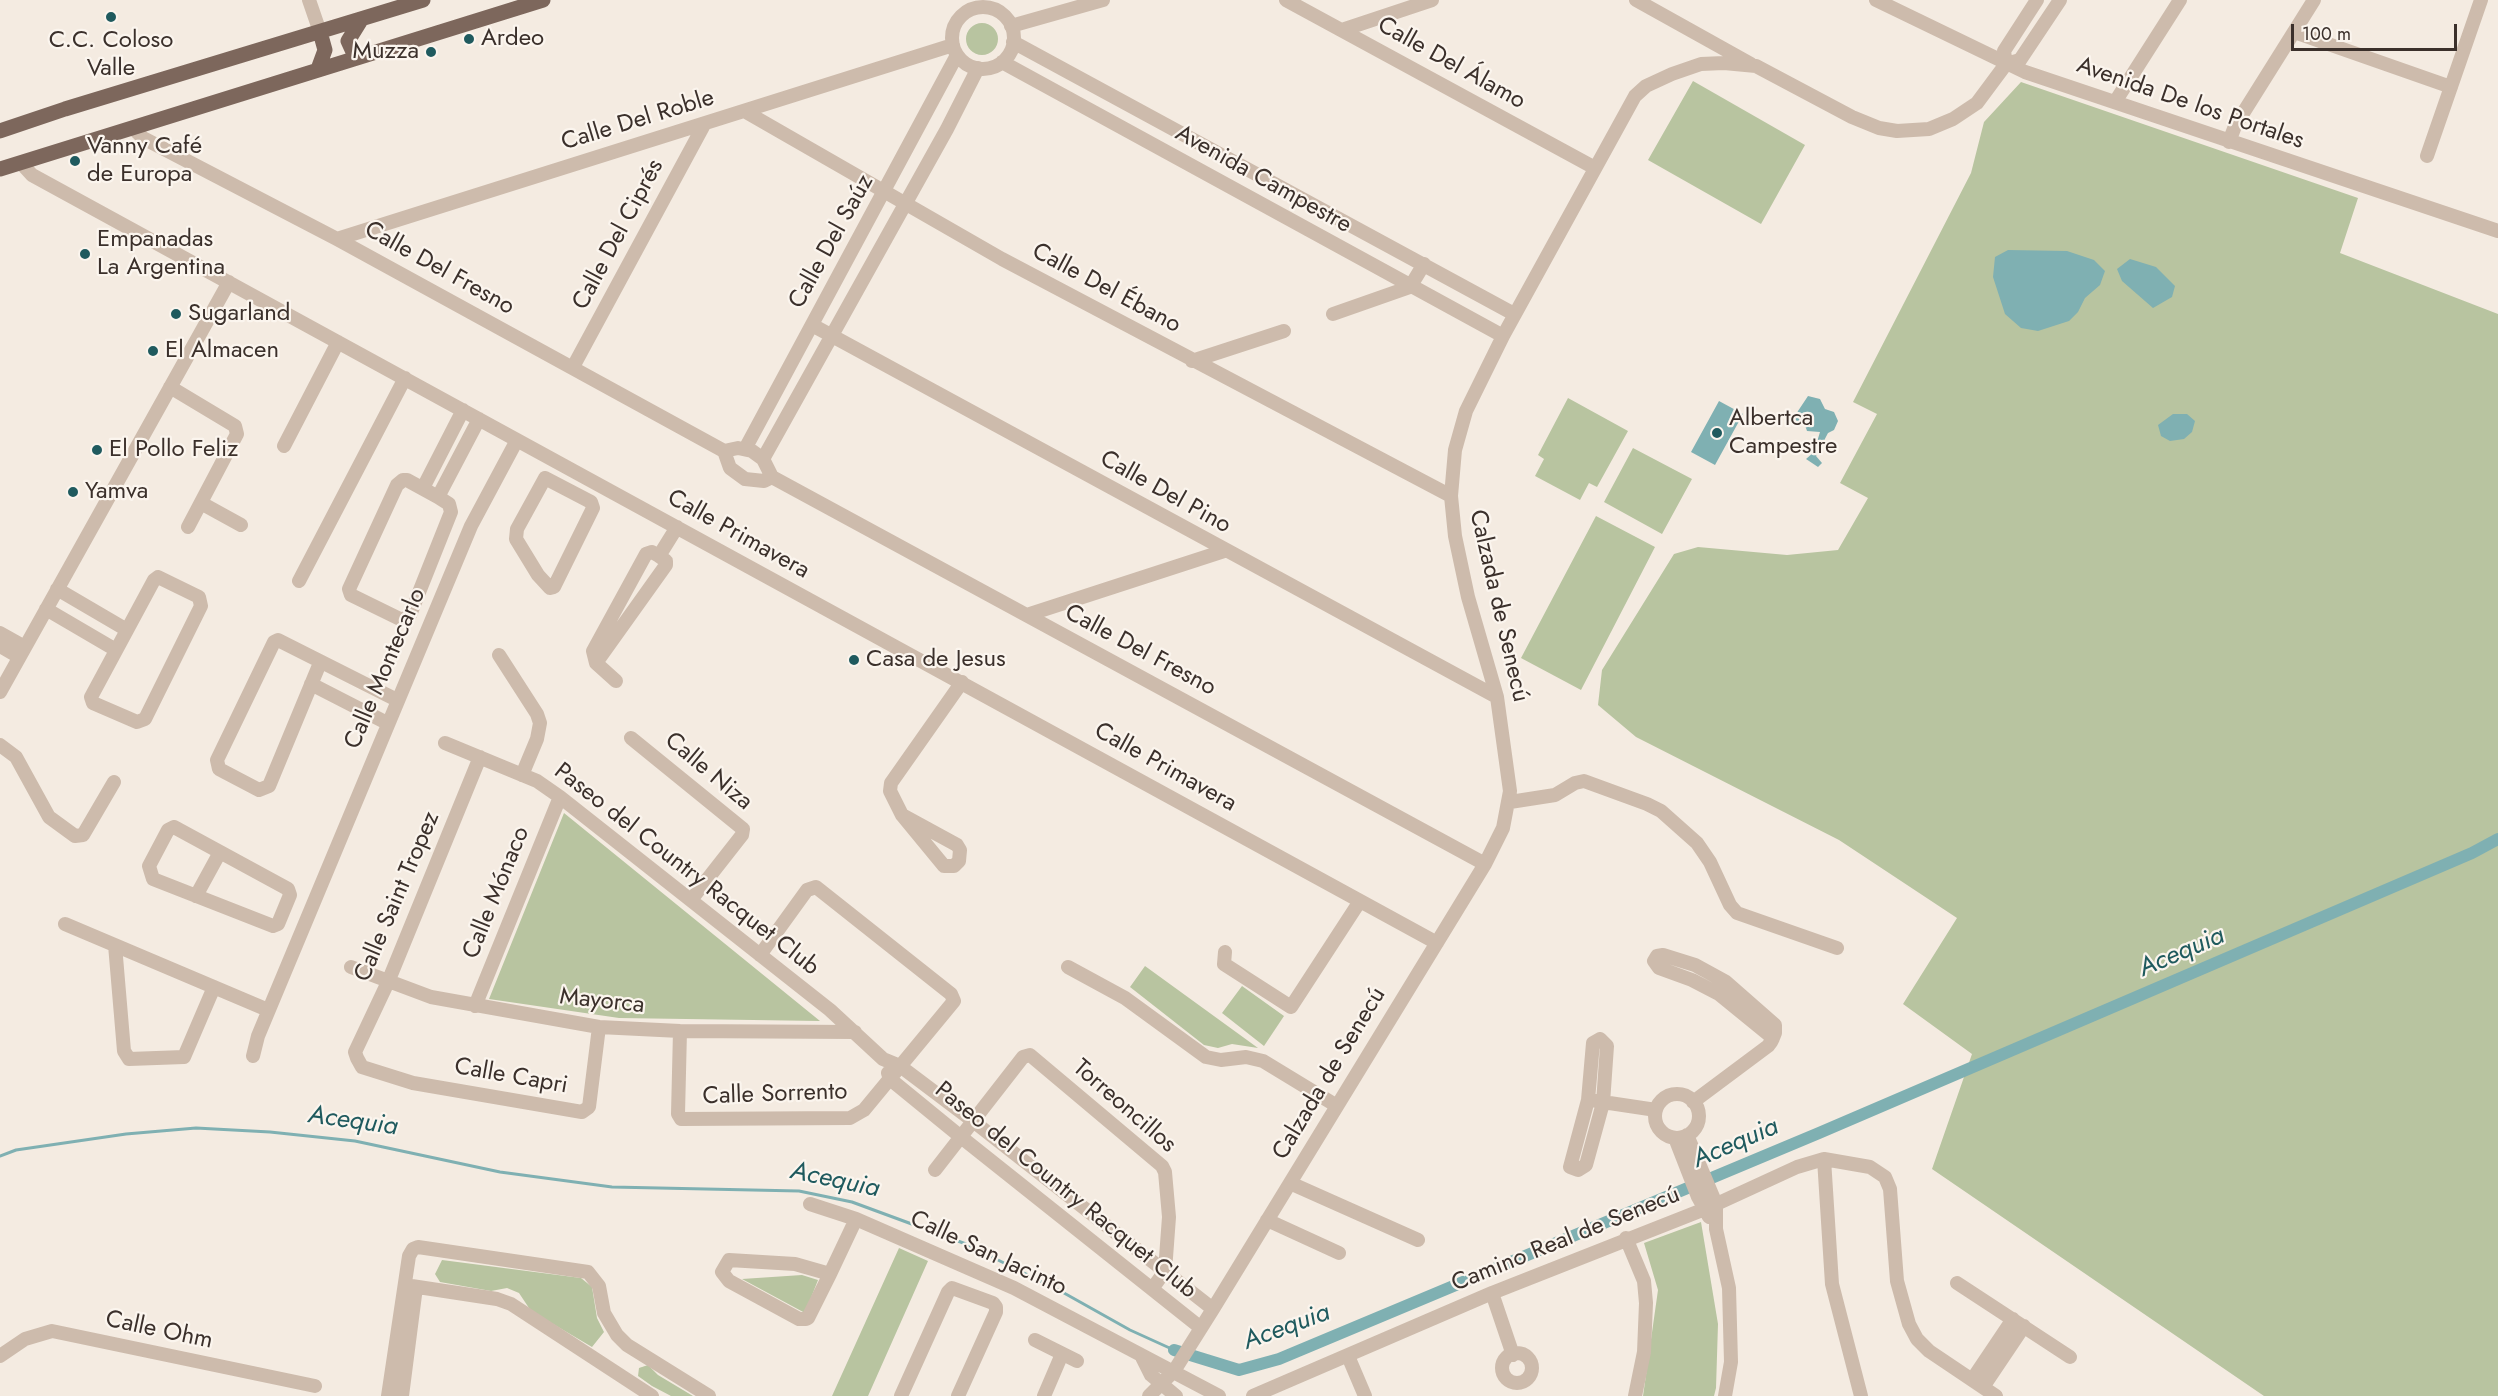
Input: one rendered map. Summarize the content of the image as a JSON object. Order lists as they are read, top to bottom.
{
  "streets": {
    "street": [
      "Calle Del Álamo",
      "Avenida De los Portales",
      "Calle Del Roble",
      "Avenida Campestre",
      "Calle Del Ciprés",
      "Calle Del Saúz",
      "Calle Del Fresno",
      "Calle Del Ébano",
      "Calle Del Pino",
      "Calle Primavera",
      "Calzada de Senecú",
      "Calle Montecarlo",
      "Calle Niza",
      "Paseo del Country Racquet Club",
      "Calle Mónaco",
      "Calle Saint Tropez",
      "Mayorca",
      "Calle Capri",
      "Calle Sorrento",
      "Torreoncillos",
      "Camino Real de Senecú",
      "Calle San Jacinto",
      "Calle Ohm"
    ]
  },
  "crossings": [
    ["Calle Del Álamo", "Calzada de Senecú"],
    ["Avenida De los Portales", "Calzada de Senecú"],
    ["Calle Del Roble", "Avenida Campestre"],
    ["Calle Del Roble", "Calle Del Ciprés"],
    ["Calle Del Roble", "Calle Del Saúz"],
    ["Calle Del Roble", "Calle Del Fresno"],
    ["Calle Del Roble", "Calle Del Ébano"],
    ["Avenida Campestre", "Calle Del Saúz"],
    ["Avenida Campestre", "Calzada de Senecú"],
    ["Calle Del Ciprés", "Calle Del Fresno"],
    ["Calle Del Saúz", "Calle Del Ébano"],
    ["Calle Del Saúz", "Calle Del Pino"],
    ["Calle Del Fresno", "Calzada de Senecú"],
    ["Calle Del Ébano", "Calzada de Senecú"],
    ["Calle Del Pino", "Calzada de Senecú"],
    ["Calle Primavera", "Calzada de Senecú"],
    ["Calle Primavera", "Calle Montecarlo"],
    ["Calzada de Senecú", "Paseo del Country Racquet Club"],
    ["Calzada de Senecú", "Calle San Jacinto"],
    ["Calle Niza", "Paseo del Country Racquet Club"],
    ["Paseo del Country Racquet Club", "Calle Mónaco"],
    ["Paseo del Country Racquet Club", "Calle Saint Tropez"],
    ["Paseo del Country Racquet Club", "Mayorca"],
    ["Paseo del Country Racquet Club", "Calle Sorrento"],
    ["Paseo del Country Racquet Club", "Torreoncillos"],
    ["Calle Mónaco", "Mayorca"],
    ["Calle Saint Tropez", "Mayorca"],
    ["Calle Saint Tropez", "Calle Capri"],
    ["Mayorca", "Calle Capri"],
    ["Mayorca", "Calle Sorrento"]
  ],
  "water": ["Acequia"],
  "places": [
    "C.C. Coloso Valle",
    "Ardeo",
    "Muzza",
    "Vanny Café de Europa",
    "Empanadas La Argentina",
    "Sugarland",
    "El Almacen",
    "Albertca Campestre",
    "El Pollo Feliz",
    "Yamva",
    "Casa de Jesus"
  ],
  "scale_bar": "100 m"
}
